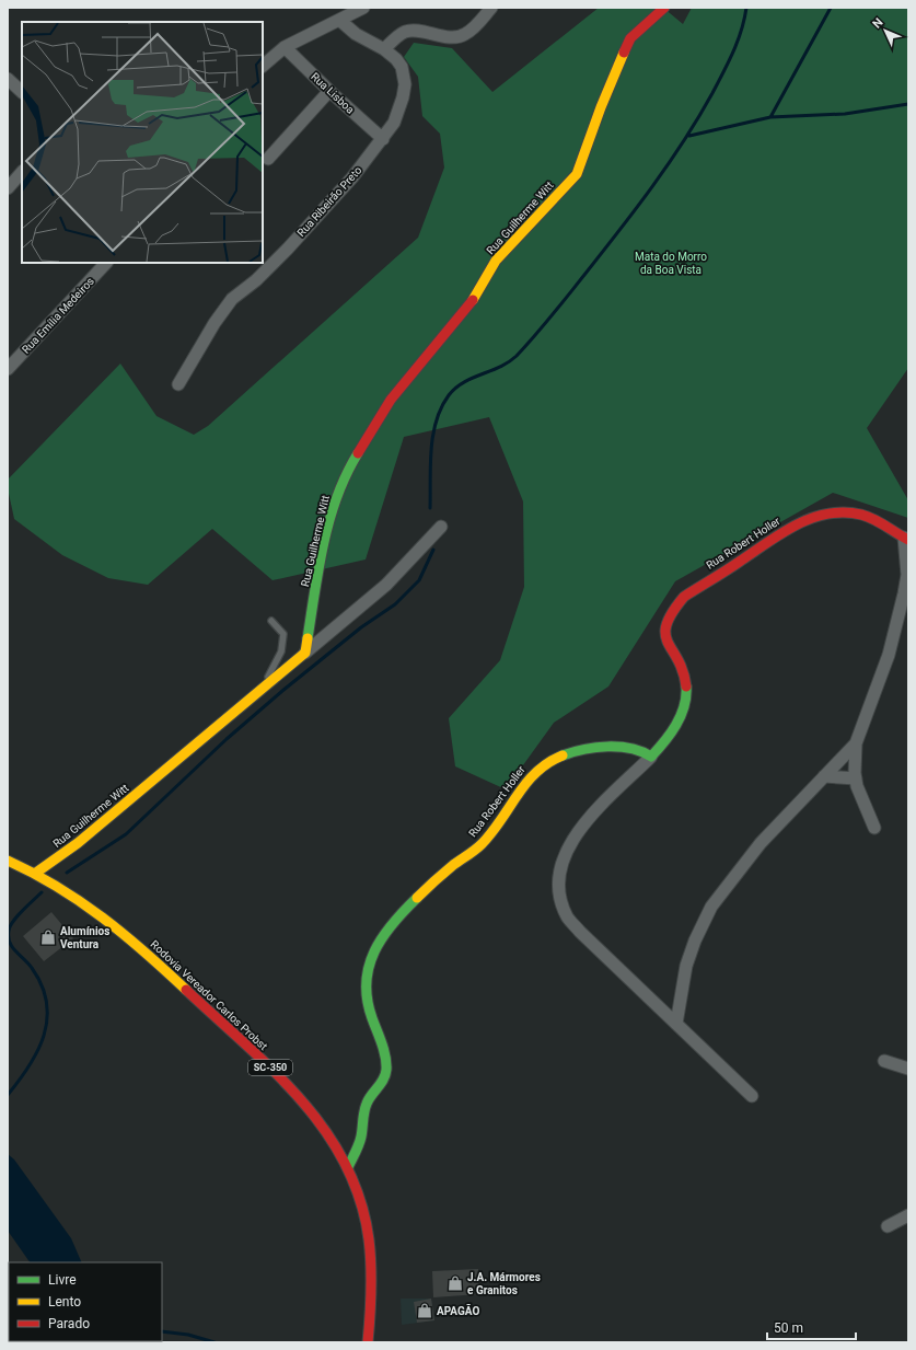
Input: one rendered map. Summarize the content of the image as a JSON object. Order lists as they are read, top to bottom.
{
  "streets": {
    "street": [
      "Rua Lisboa",
      "Rua Ribeirão Preto",
      "Rua Guilherme Witt",
      "Rua Emília Medeiros",
      "Rua Robert Holler",
      "Rodovia Vereador Carlos Probst",
      "SC-350"
    ]
  },
  "crossings": [
    ["Rua Lisboa", "Rua Ribeirão Preto"],
    ["Rua Guilherme Witt", "Rodovia Vereador Carlos Probst"],
    ["Rua Robert Holler", "Rodovia Vereador Carlos Probst"]
  ],
  "parks": ["Mata do Morro da Boa Vista"],
  "places": {
    "shop": ["Alumínios Ventura", "J.A. Mármores e Granitos", "APAGÃO"]
  },
  "legend": ["Livre", "Lento", "Parado"],
  "scale_bar": "50 m",
  "north": "top left"
}
